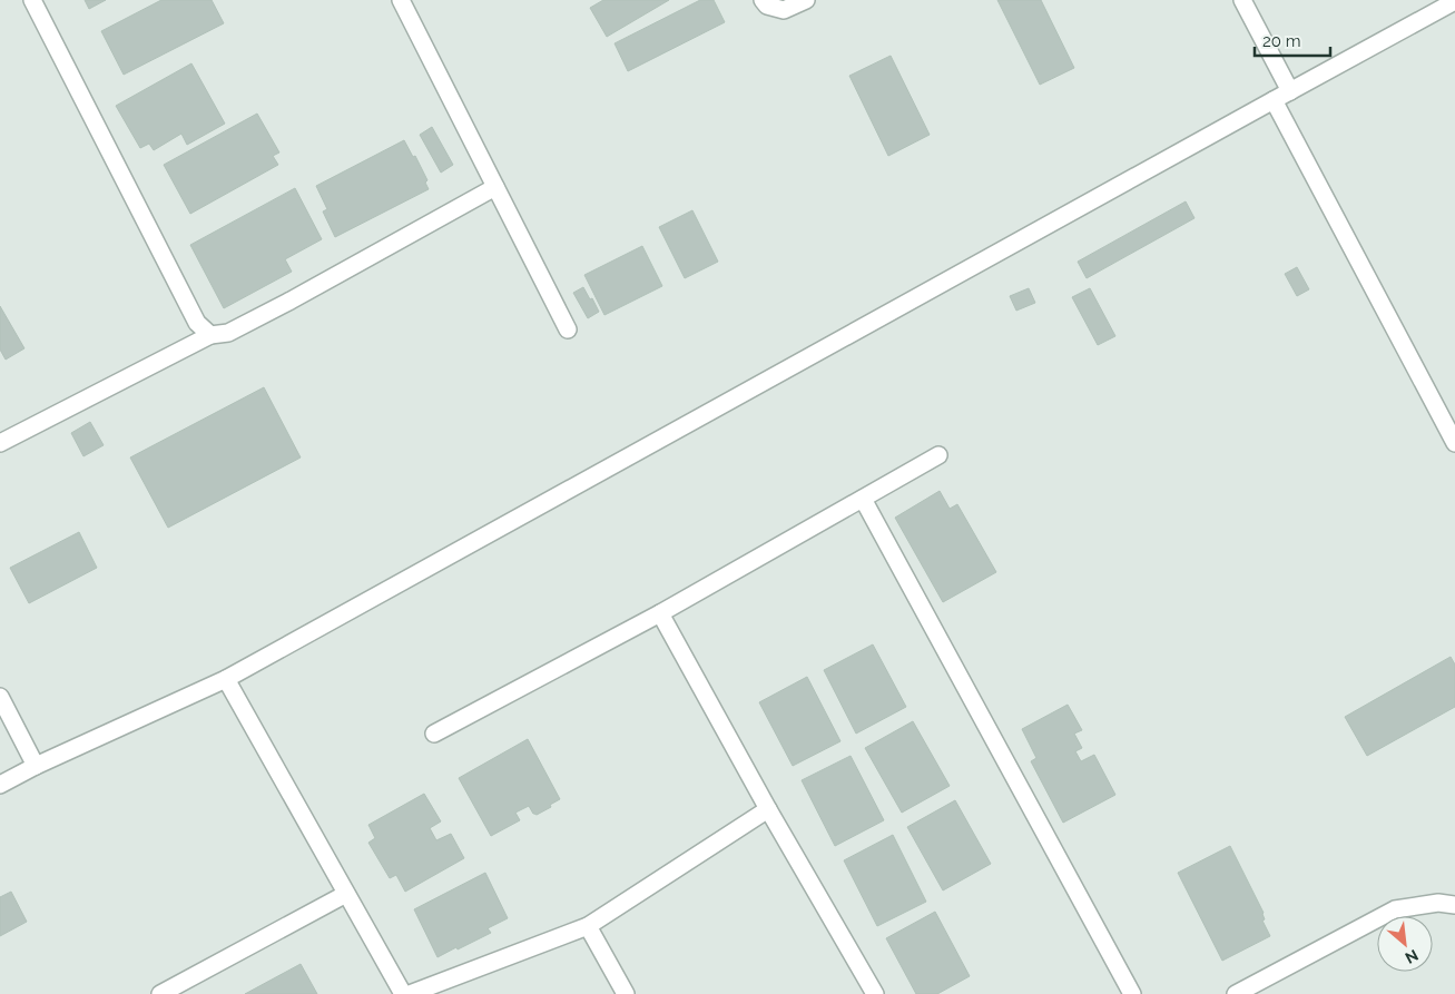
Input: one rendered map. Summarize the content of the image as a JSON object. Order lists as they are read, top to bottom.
{
  "scale_bar": "20 m",
  "north": "bottom right"
}
